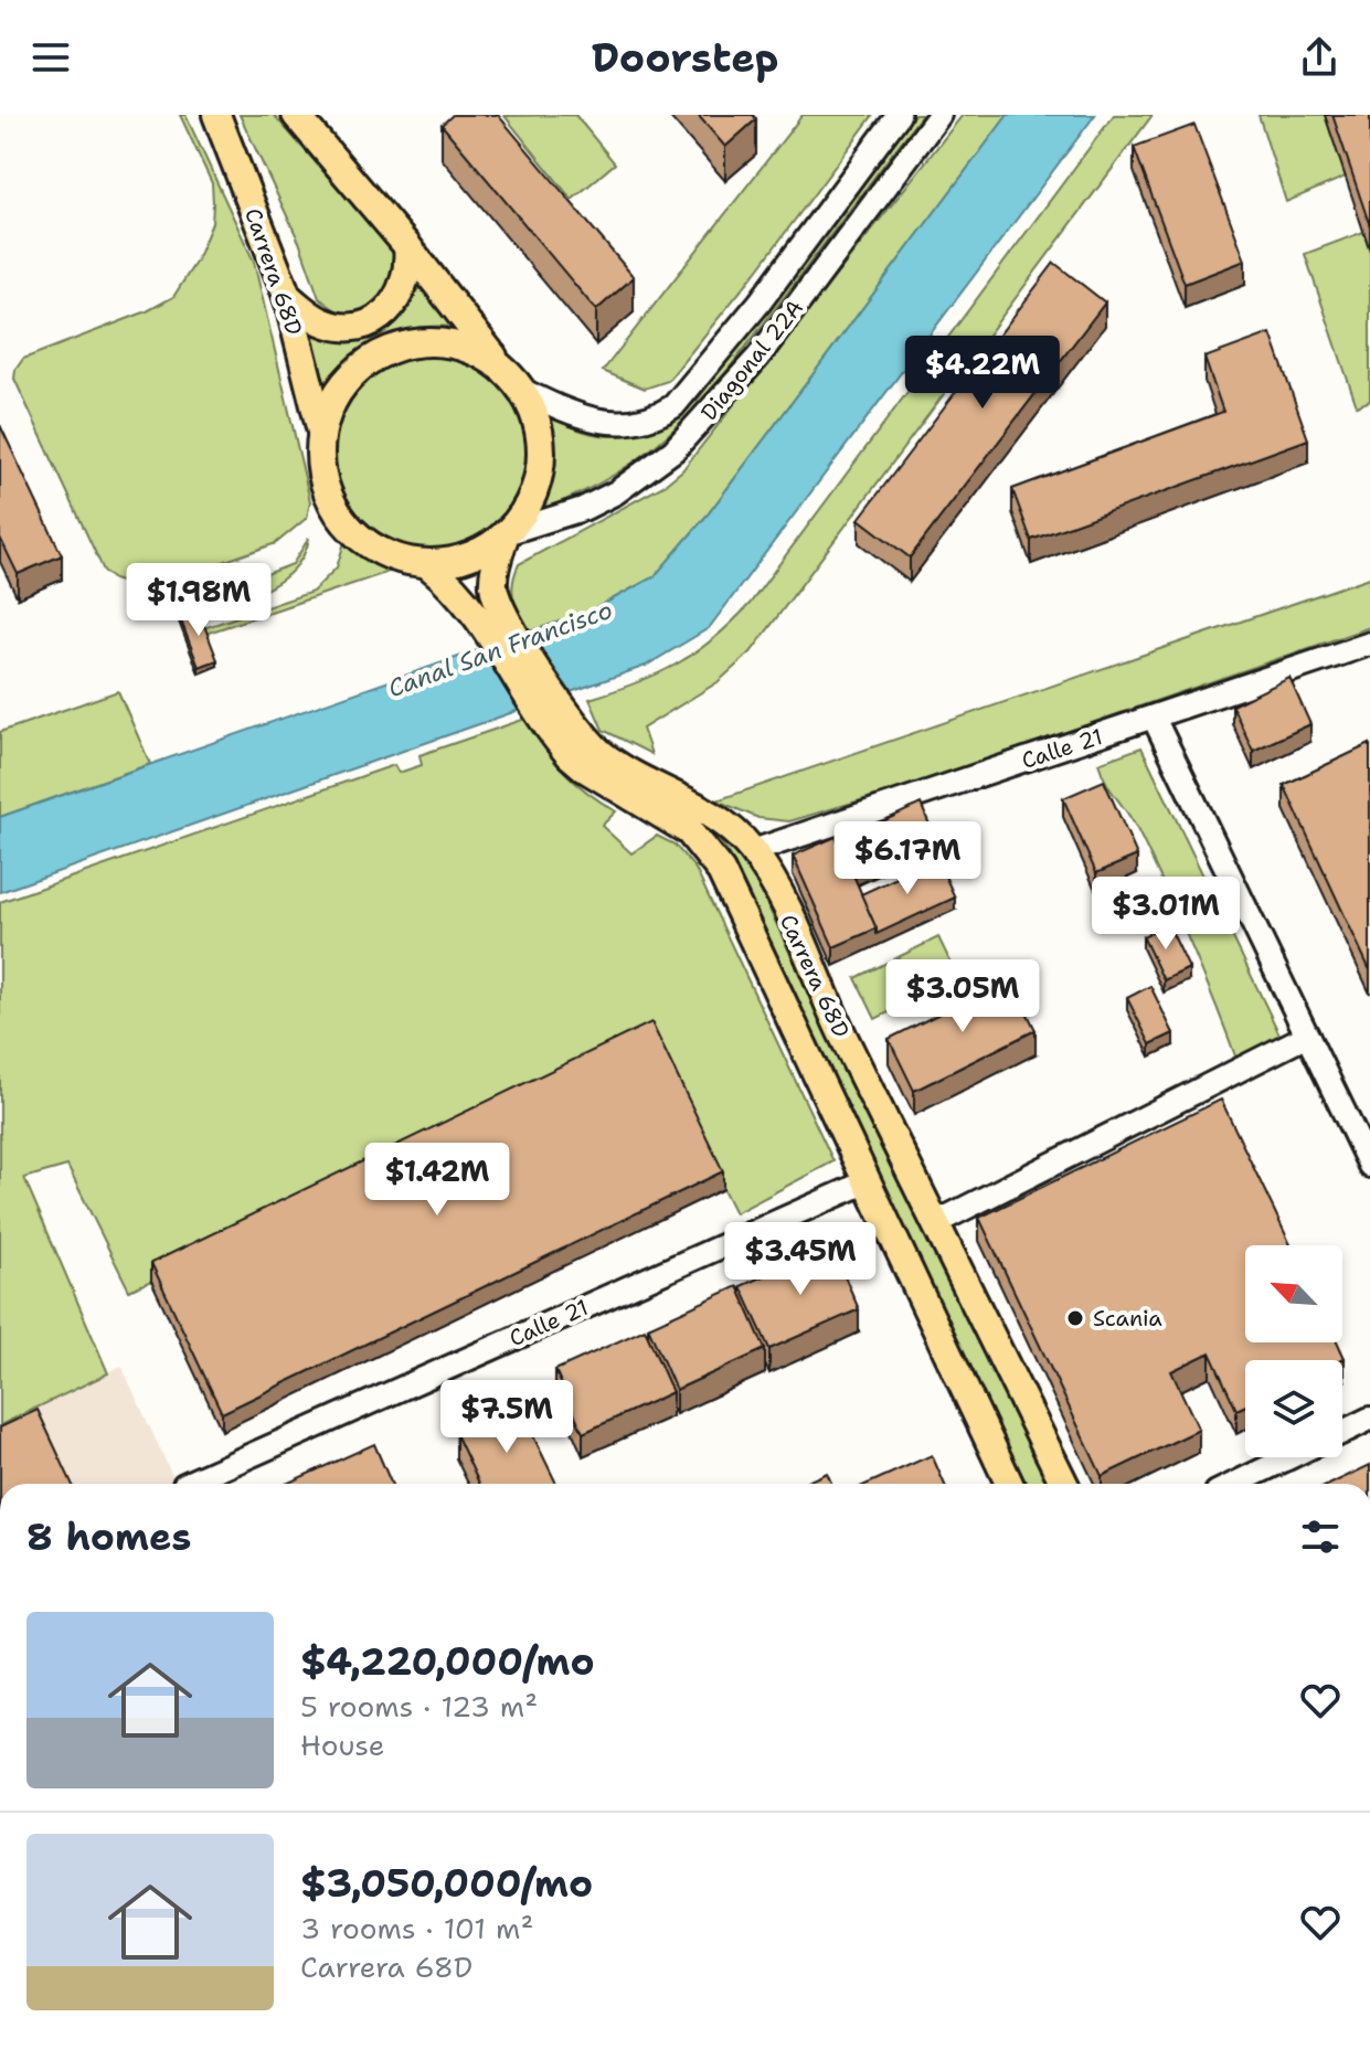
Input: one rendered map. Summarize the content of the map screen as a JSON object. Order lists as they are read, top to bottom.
{
  "streets": {
    "main road": ["Carrera 68D"],
    "street": ["Diagonal 22A", "Calle 21"]
  },
  "crossings": [
    ["Carrera 68D", "Diagonal 22A"],
    ["Carrera 68D", "Calle 21"]
  ],
  "water": ["Canal San Francisco"],
  "places": ["Scania"],
  "north": "top left",
  "page": {
    "header": "Doorstep",
    "price": [
      "$4.22M",
      "$1.98M",
      "$6.17M",
      "$3.01M",
      "$3.05M",
      "$1.42M",
      "$3.45M",
      "$7.5M"
    ],
    "heading": "8 homes",
    "list": [
      {
        "name": "$4,220,000/mo",
        "note": "5 rooms · 123 m² · House"
      },
      {
        "name": "$3,050,000/mo",
        "note": "3 rooms · 101 m² · Carrera 68D"
      }
    ]
  }
}
